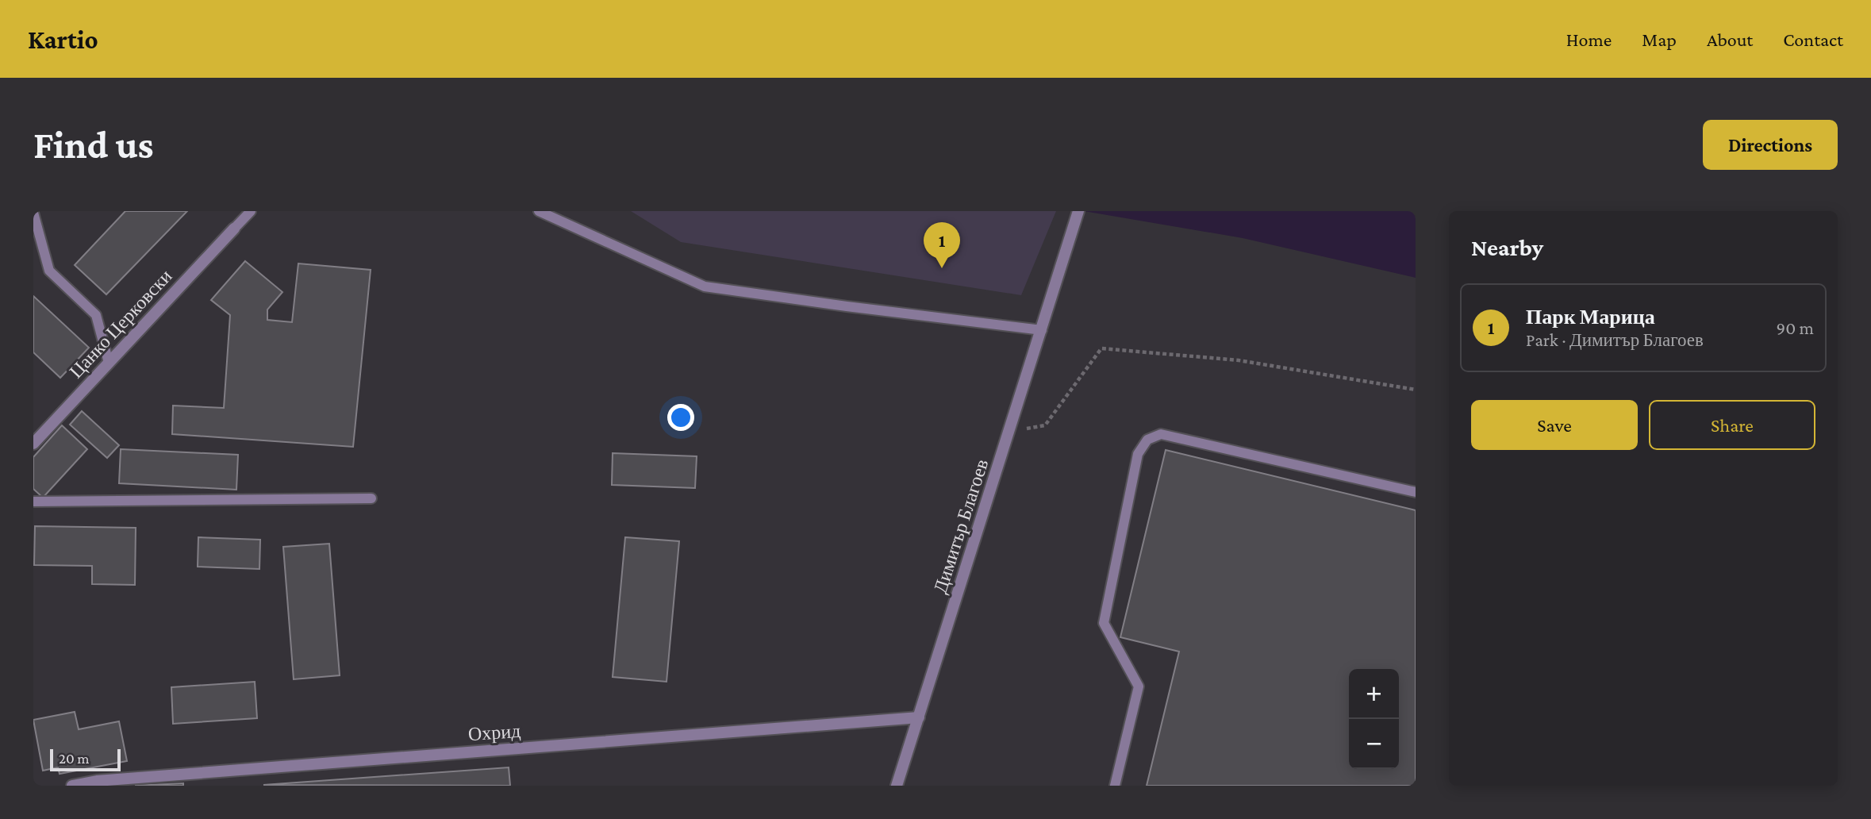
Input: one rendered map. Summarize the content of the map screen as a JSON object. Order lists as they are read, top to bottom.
{
  "streets": {
    "street": ["Цанко Церковски", "Димитър Благоев", "Охрид"]
  },
  "crossings": [
    ["Димитър Благоев", "Охрид"]
  ],
  "scale_bar": "20 m",
  "page": {
    "header": "Kartio",
    "nav": [
      "Home",
      "Map",
      "About",
      "Contact"
    ],
    "buttons": [
      "Directions",
      ["Save", "Share"]
    ],
    "title": "Find us",
    "heading": "Nearby",
    "pins": "1",
    "list": [
      {
        "mark": "1",
        "name": "Парк Марица",
        "note": "Park · Димитър Благоев",
        "value": "90 m"
      }
    ],
    "map_buttons": ["+", "−"],
    "scale": "20 m"
  }
}
